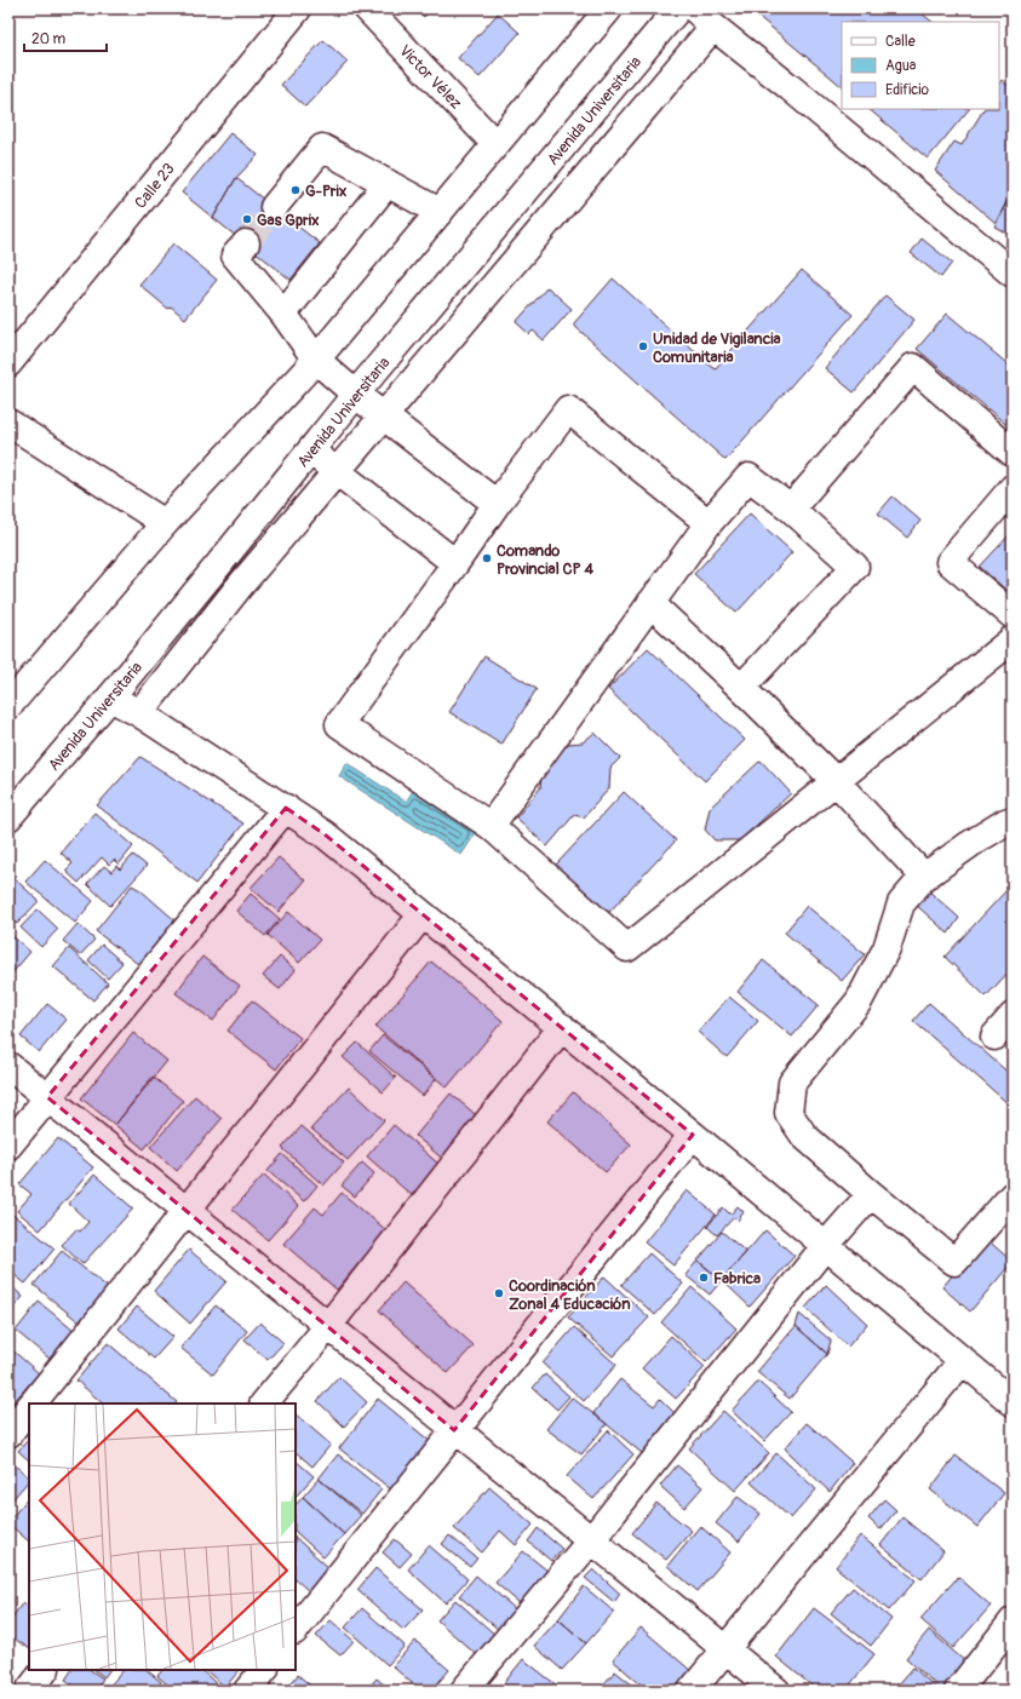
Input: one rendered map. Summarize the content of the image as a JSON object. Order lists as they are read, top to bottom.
{
  "streets": {
    "street": ["Victor Vélez", "Avenida Universitaria", "Calle 23"]
  },
  "places": [
    "G-Prix",
    "Gas Gprix",
    "Unidad de Vigilancia Comunitaria",
    "Comando Provincial CP 4",
    "Fabrica",
    "Coordinación Zonal 4 Educación"
  ],
  "legend": ["Calle", "Agua", "Edificio"],
  "scale_bar": "20 m"
}
